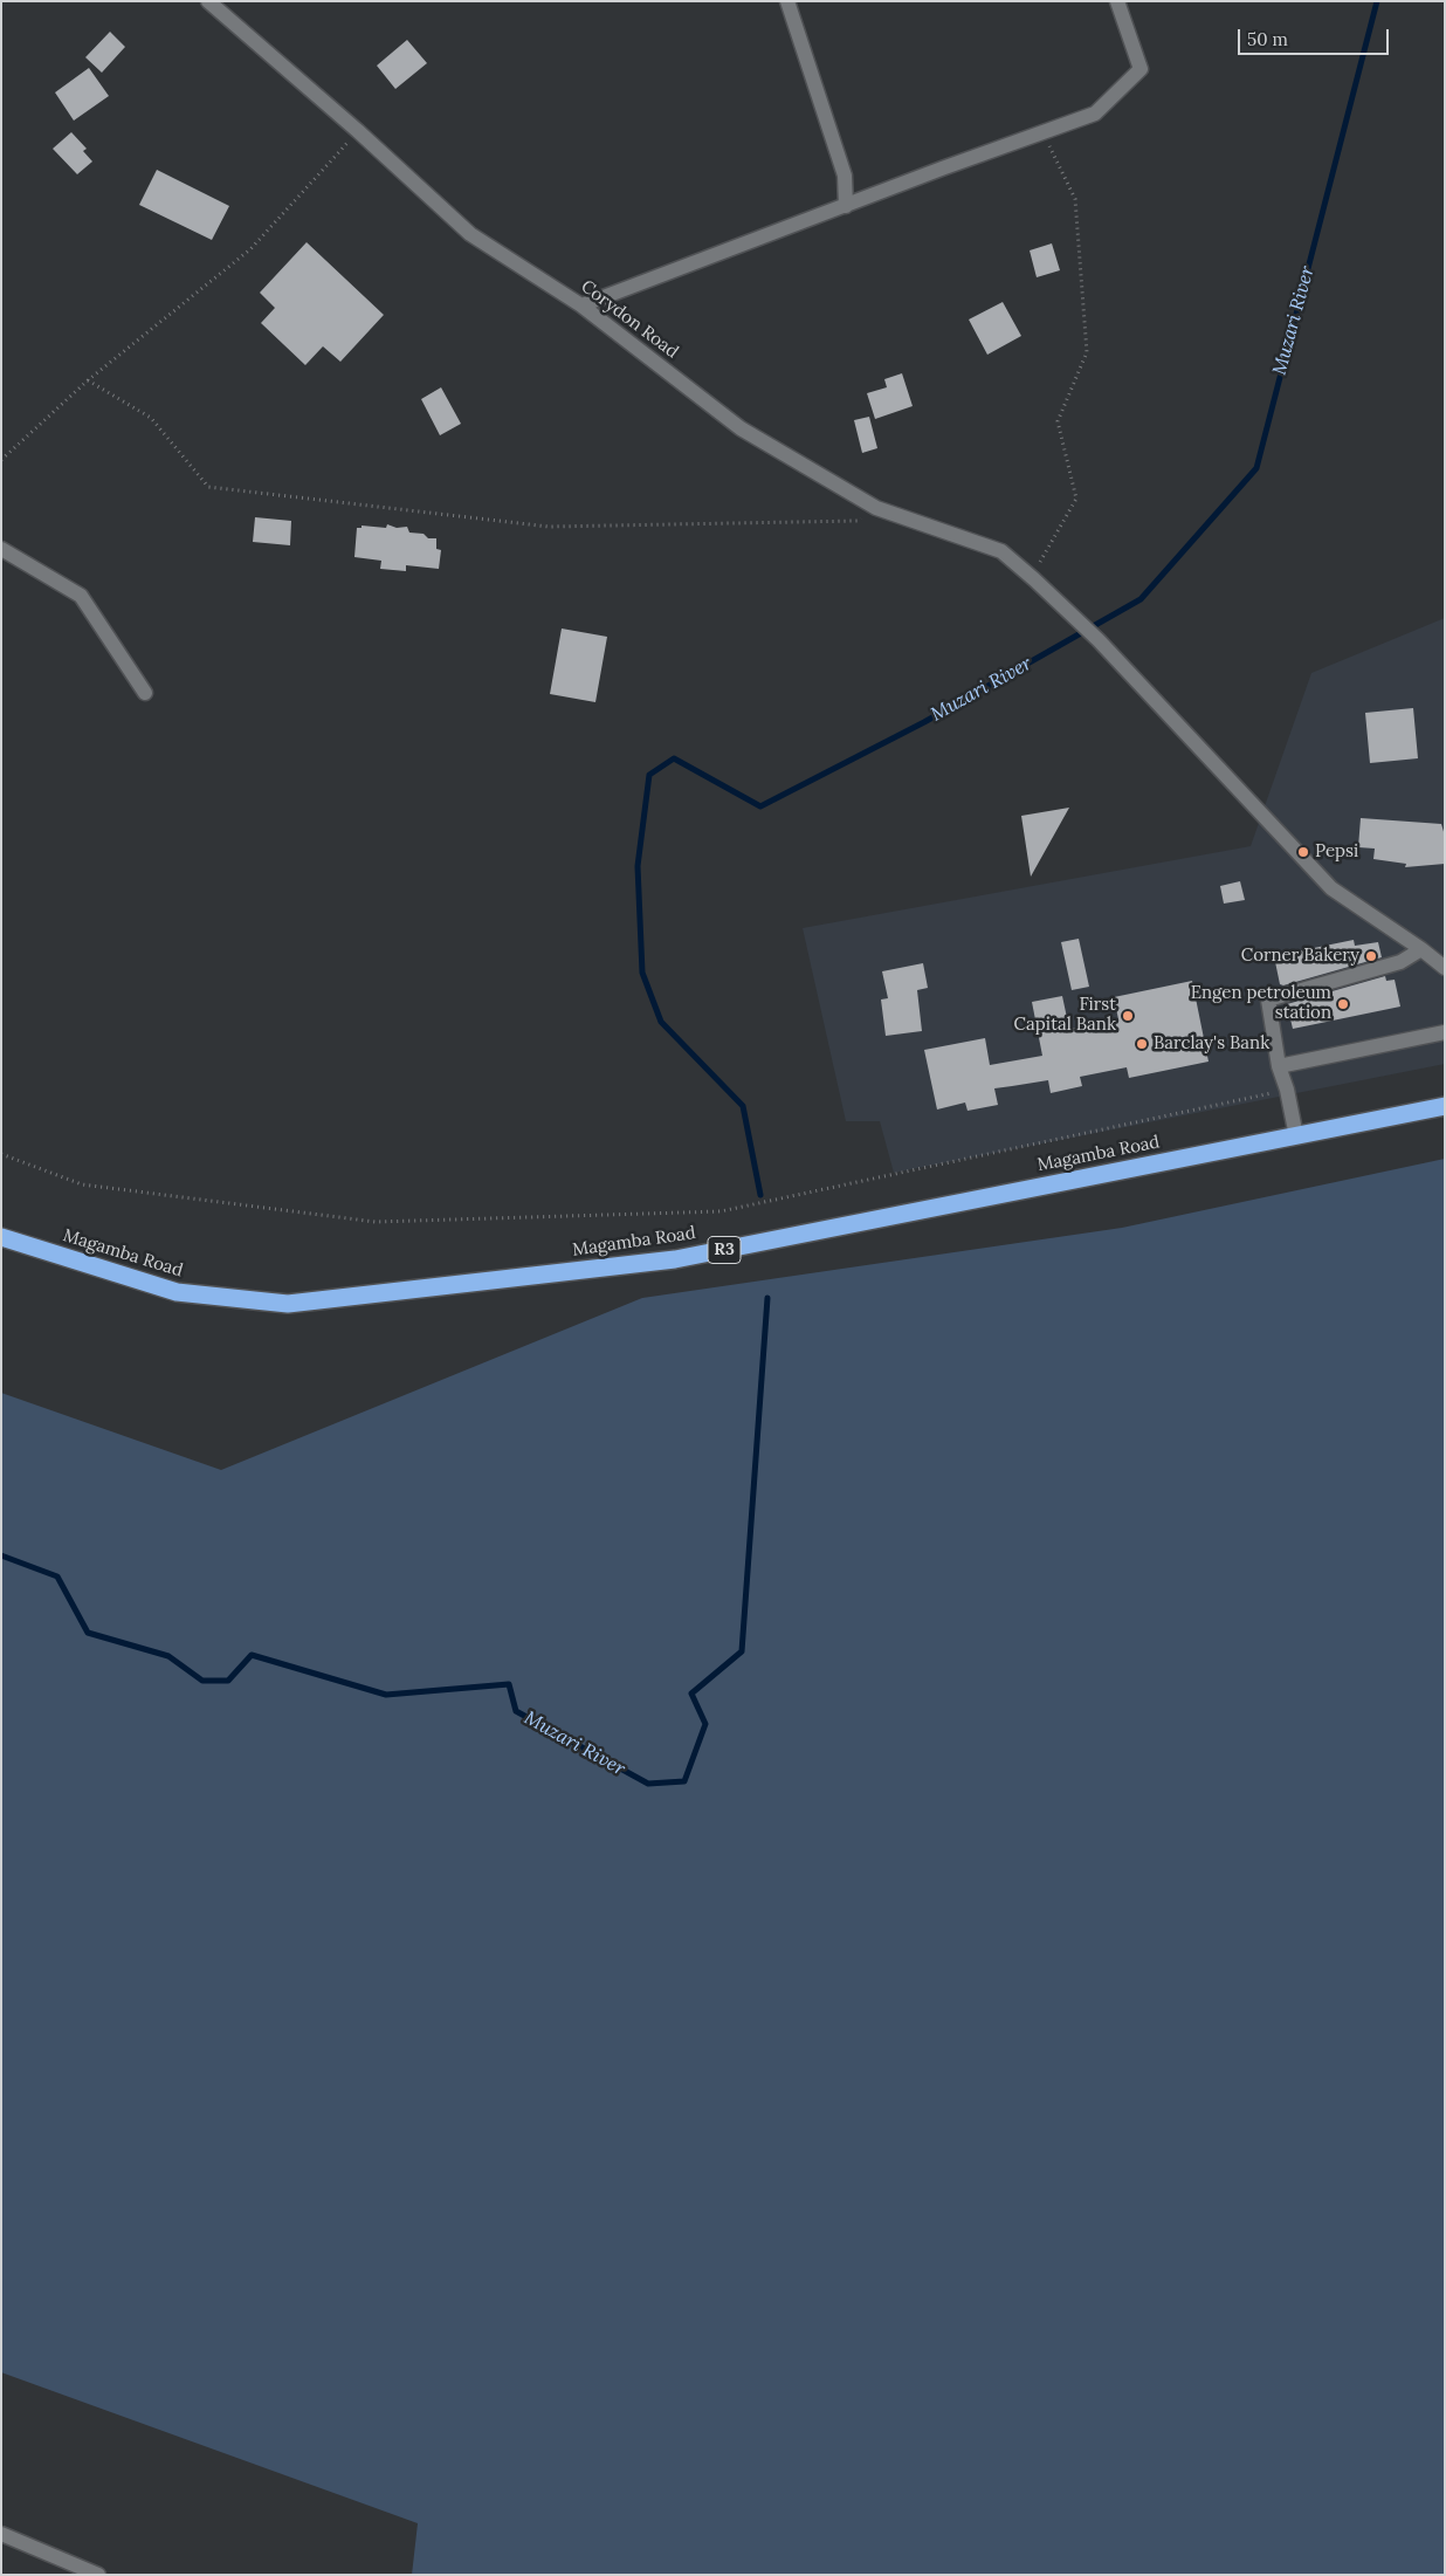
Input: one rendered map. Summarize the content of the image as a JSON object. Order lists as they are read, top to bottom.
{
  "streets": {
    "highway": ["Magamba Road", "R3"],
    "street": ["Corydon Road"]
  },
  "water": ["Muzari River"],
  "places": [
    "Pepsi",
    "Corner Bakery",
    "Engen petroleum station",
    "First Capital Bank",
    "Barclay's Bank"
  ],
  "scale_bar": "50 m"
}
